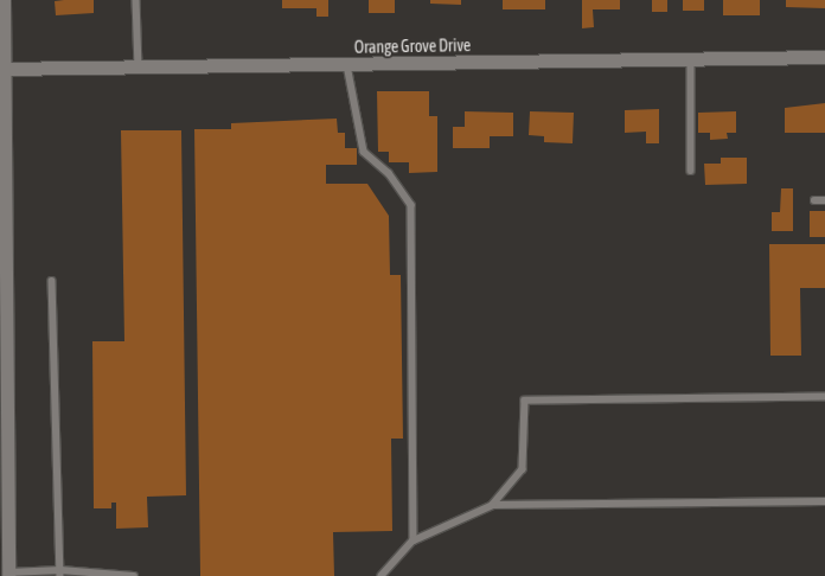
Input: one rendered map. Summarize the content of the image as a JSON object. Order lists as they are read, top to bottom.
{
  "streets": {
    "street": ["Orange Grove Drive"]
  }
}
